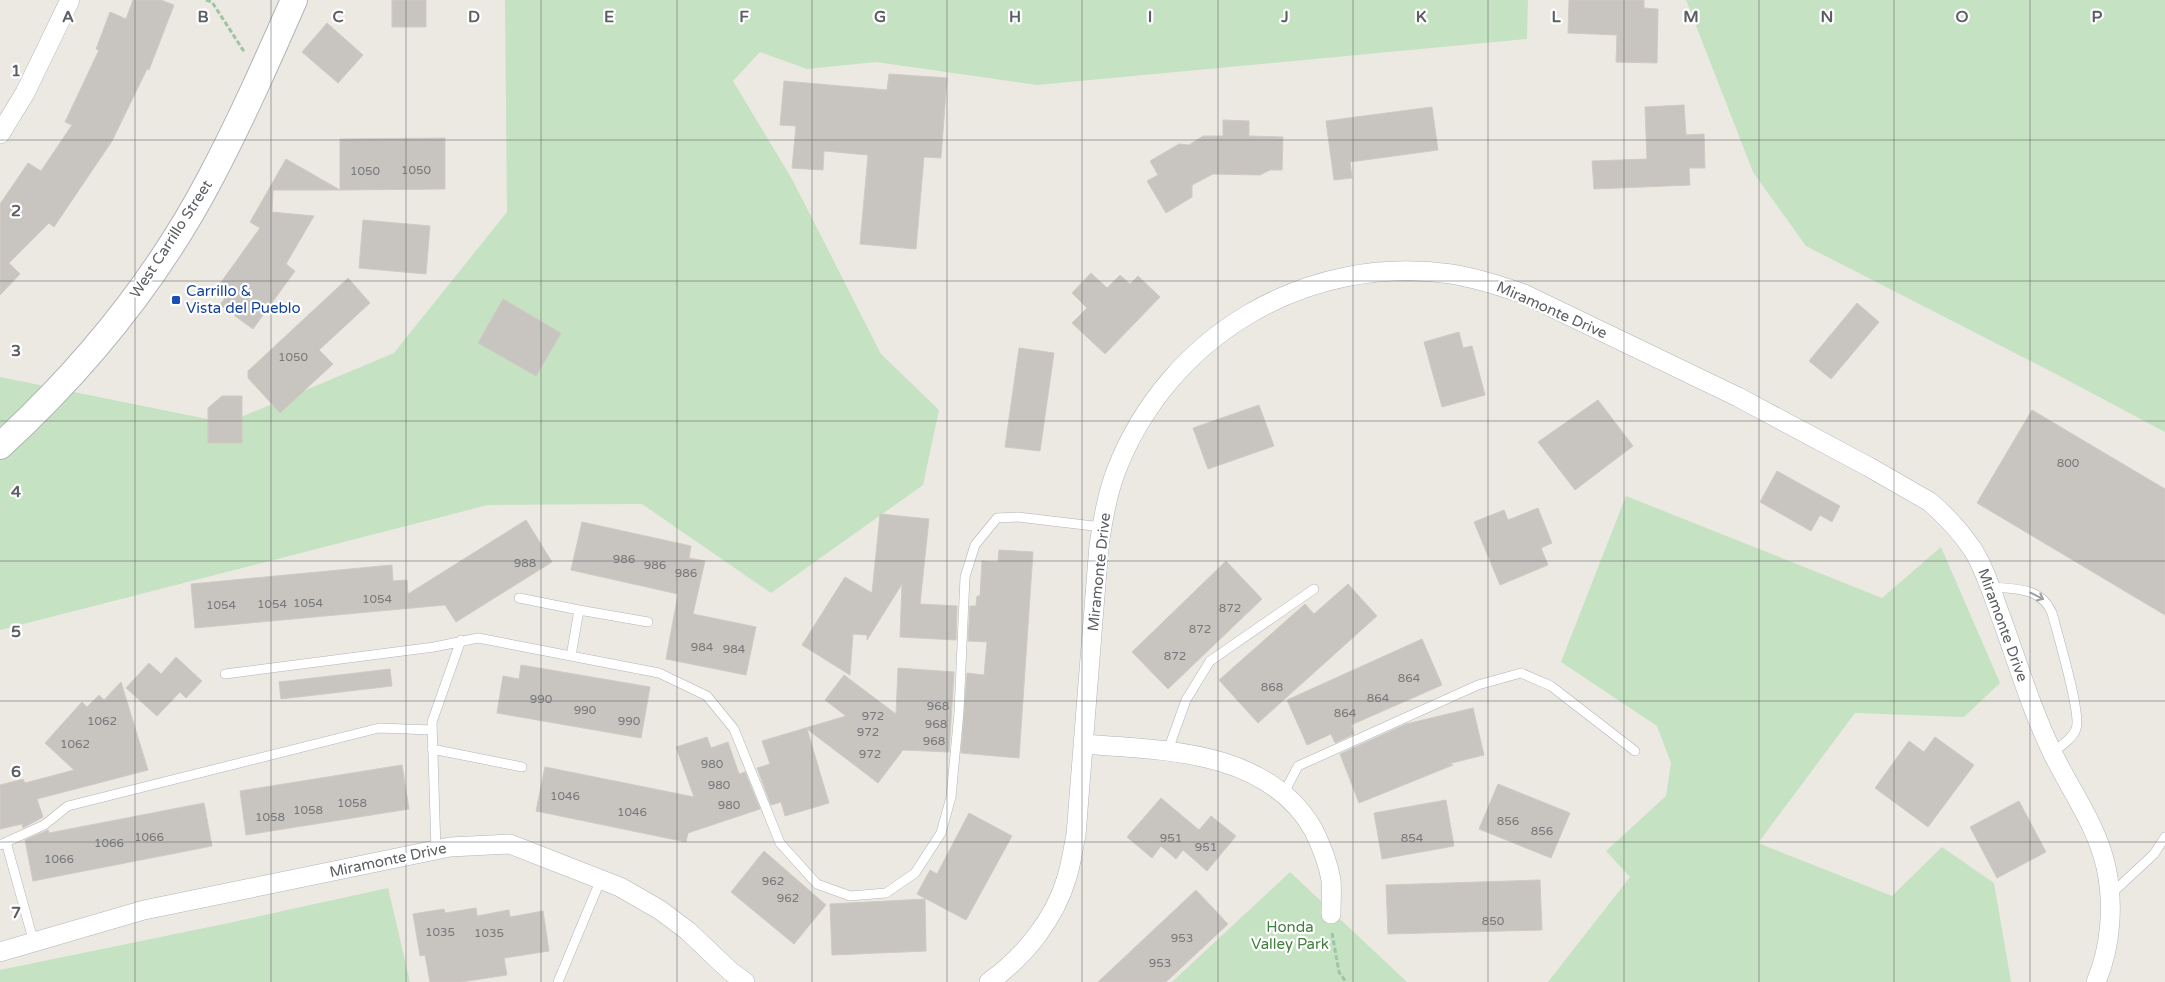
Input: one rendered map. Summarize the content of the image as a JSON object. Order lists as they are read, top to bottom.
{
  "streets": {
    "main road": ["West Carrillo Street"],
    "street": ["Miramonte Drive"]
  },
  "parks": ["Honda Valley Park"],
  "places": {
    "transit": ["Carrillo & Vista del Pueblo"]
  },
  "house_numbers": [
    "1050",
    "1050",
    "1050",
    "800",
    "986",
    "988",
    "986",
    "986",
    "1054",
    "1054",
    "1054",
    "1054",
    "872",
    "872",
    "984",
    "984",
    "872",
    "864",
    "868",
    "864",
    "990",
    "968",
    "990",
    "864",
    "972",
    "1062",
    "990",
    "968",
    "972",
    "968",
    "1062",
    "972",
    "980",
    "980",
    "1046",
    "1058",
    "980",
    "1058",
    "1046",
    "1058",
    "856",
    "856",
    "1066",
    "951",
    "854",
    "1066",
    "951",
    "1066",
    "962",
    "962",
    "850",
    "1035",
    "1035",
    "953",
    "953"
  ],
  "grid": {
    "columns": [
      "A",
      "B",
      "C",
      "D",
      "E",
      "F",
      "G",
      "H",
      "I",
      "J",
      "K",
      "L",
      "M",
      "N",
      "O",
      "P"
    ],
    "rows": [
      "1",
      "2",
      "3",
      "4",
      "5",
      "6",
      "7"
    ]
  }
}
